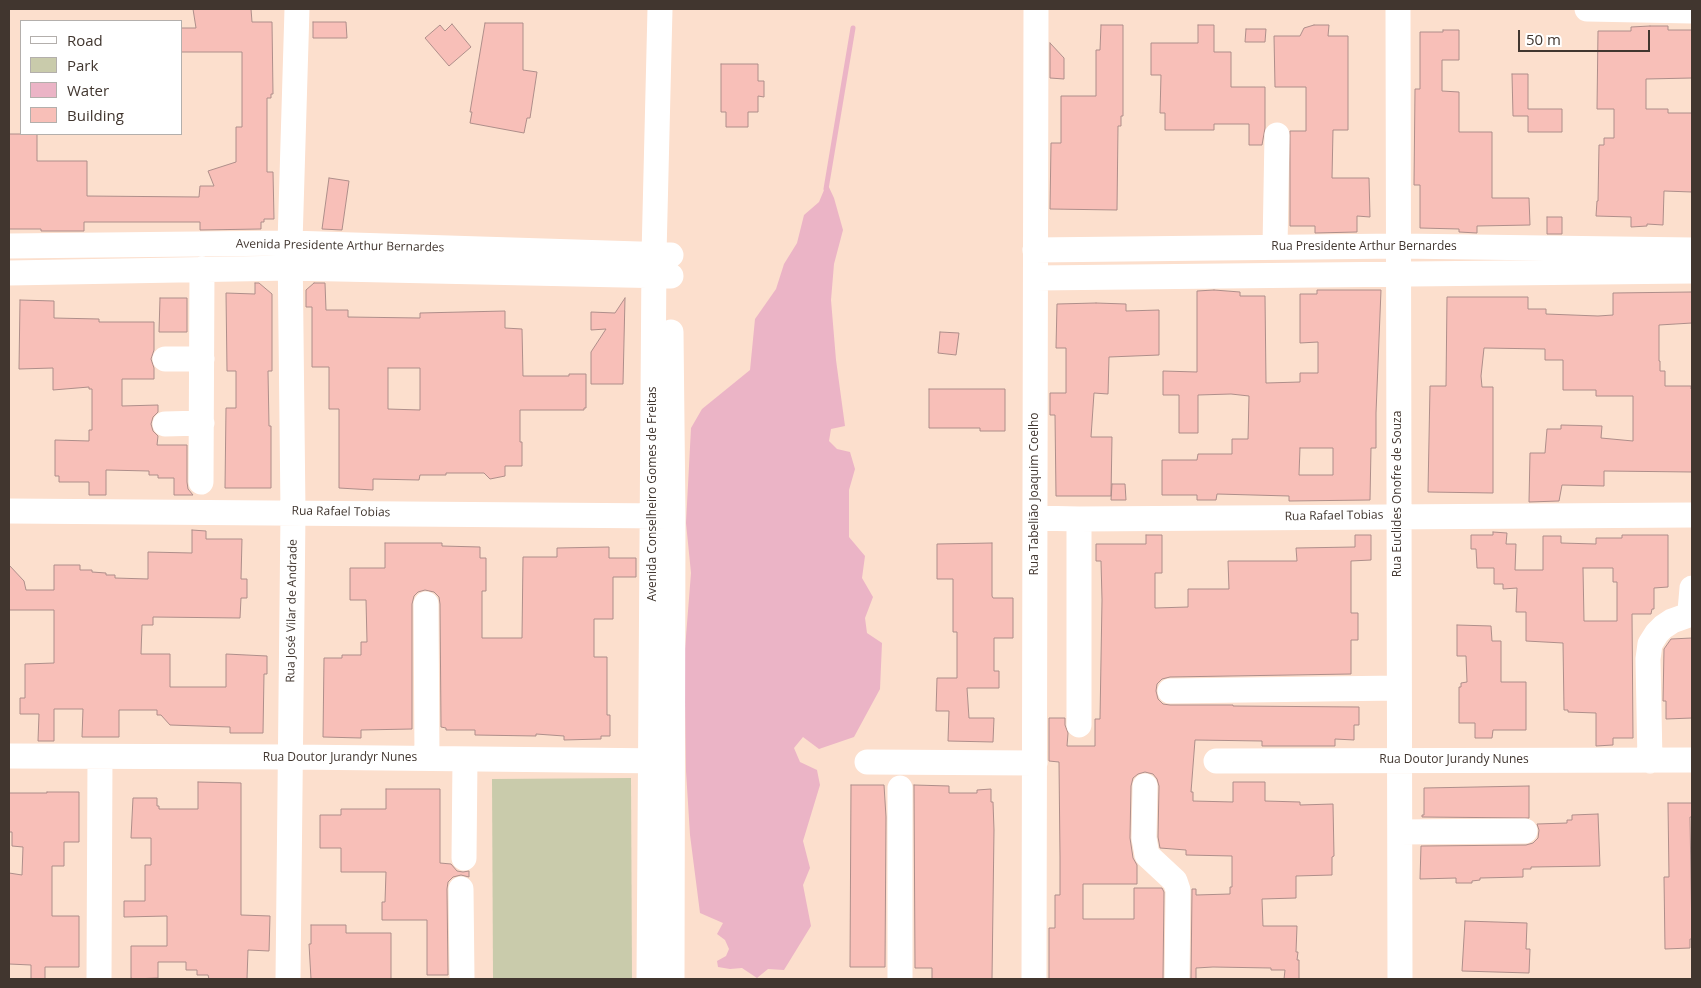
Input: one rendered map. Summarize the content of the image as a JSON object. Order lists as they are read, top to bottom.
{
  "streets": {
    "street": [
      "Avenida Presidente Arthur Bernardes",
      "Rua Presidente Arthur Bernardes",
      "Avenida Conselheiro Gomes de Freitas",
      "Rua Tabelião Joaquim Coelho",
      "Rua Euclides Onofre de Souza",
      "Rua Rafael Tobias",
      "Rua José Vilar de Andrade",
      "Rua Doutor Jurandyr Nunes",
      "Rua Doutor Jurandy Nunes"
    ]
  },
  "crossings": [
    ["Avenida Presidente Arthur Bernardes", "Avenida Conselheiro Gomes de Freitas"],
    ["Avenida Presidente Arthur Bernardes", "Rua José Vilar de Andrade"],
    ["Rua Presidente Arthur Bernardes", "Rua Tabelião Joaquim Coelho"],
    ["Rua Presidente Arthur Bernardes", "Rua Euclides Onofre de Souza"],
    ["Avenida Conselheiro Gomes de Freitas", "Rua Rafael Tobias"],
    ["Avenida Conselheiro Gomes de Freitas", "Rua Doutor Jurandyr Nunes"],
    ["Rua Tabelião Joaquim Coelho", "Rua Rafael Tobias"],
    ["Rua Euclides Onofre de Souza", "Rua Rafael Tobias"],
    ["Rua Euclides Onofre de Souza", "Rua Doutor Jurandy Nunes"],
    ["Rua Rafael Tobias", "Rua José Vilar de Andrade"],
    ["Rua José Vilar de Andrade", "Rua Doutor Jurandyr Nunes"]
  ],
  "legend": [
    "Road",
    "Park",
    "Water",
    "Building"
  ],
  "scale_bar": "50 m"
}
